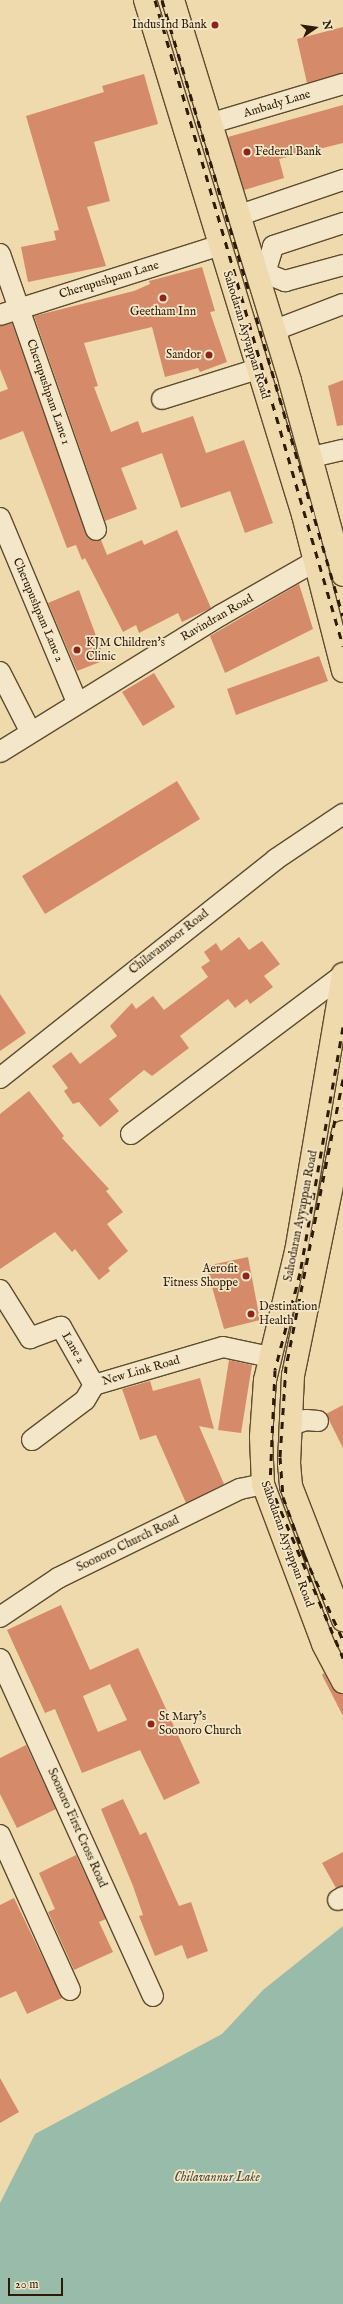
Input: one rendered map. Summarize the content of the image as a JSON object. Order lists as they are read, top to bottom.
{
  "streets": {
    "main road": ["Sahodaran Ayyappan Road"],
    "street": [
      "Ambady Lane",
      "Cherupushpam Lane",
      "Cherupushpam Lane 1",
      "Cherupushpam Lane 2",
      "Ravindran Road",
      "Chilavannoor Road",
      "Lane 2",
      "New Link Road",
      "Soonoro Church Road",
      "Soonoro First Cross Road"
    ]
  },
  "crossings": [
    ["Cherupushpam Lane", "Sahodaran Ayyappan Road"],
    ["Cherupushpam Lane", "Cherupushpam Lane 1"],
    ["Sahodaran Ayyappan Road", "Ravindran Road"],
    ["Sahodaran Ayyappan Road", "New Link Road"],
    ["Sahodaran Ayyappan Road", "Soonoro Church Road"],
    ["Cherupushpam Lane 2", "Ravindran Road"],
    ["Lane 2", "New Link Road"]
  ],
  "water": ["Chilavannur Lake"],
  "places": [
    "IndusInd Bank",
    "Federal Bank",
    "Geetham Inn",
    "Sandor",
    "KJM Children's Clinic",
    "Aerofit Fitness Shoppe",
    "Destination Health",
    "St Mary's Soonoro Church"
  ],
  "scale_bar": "20 m",
  "north": "right"
}
